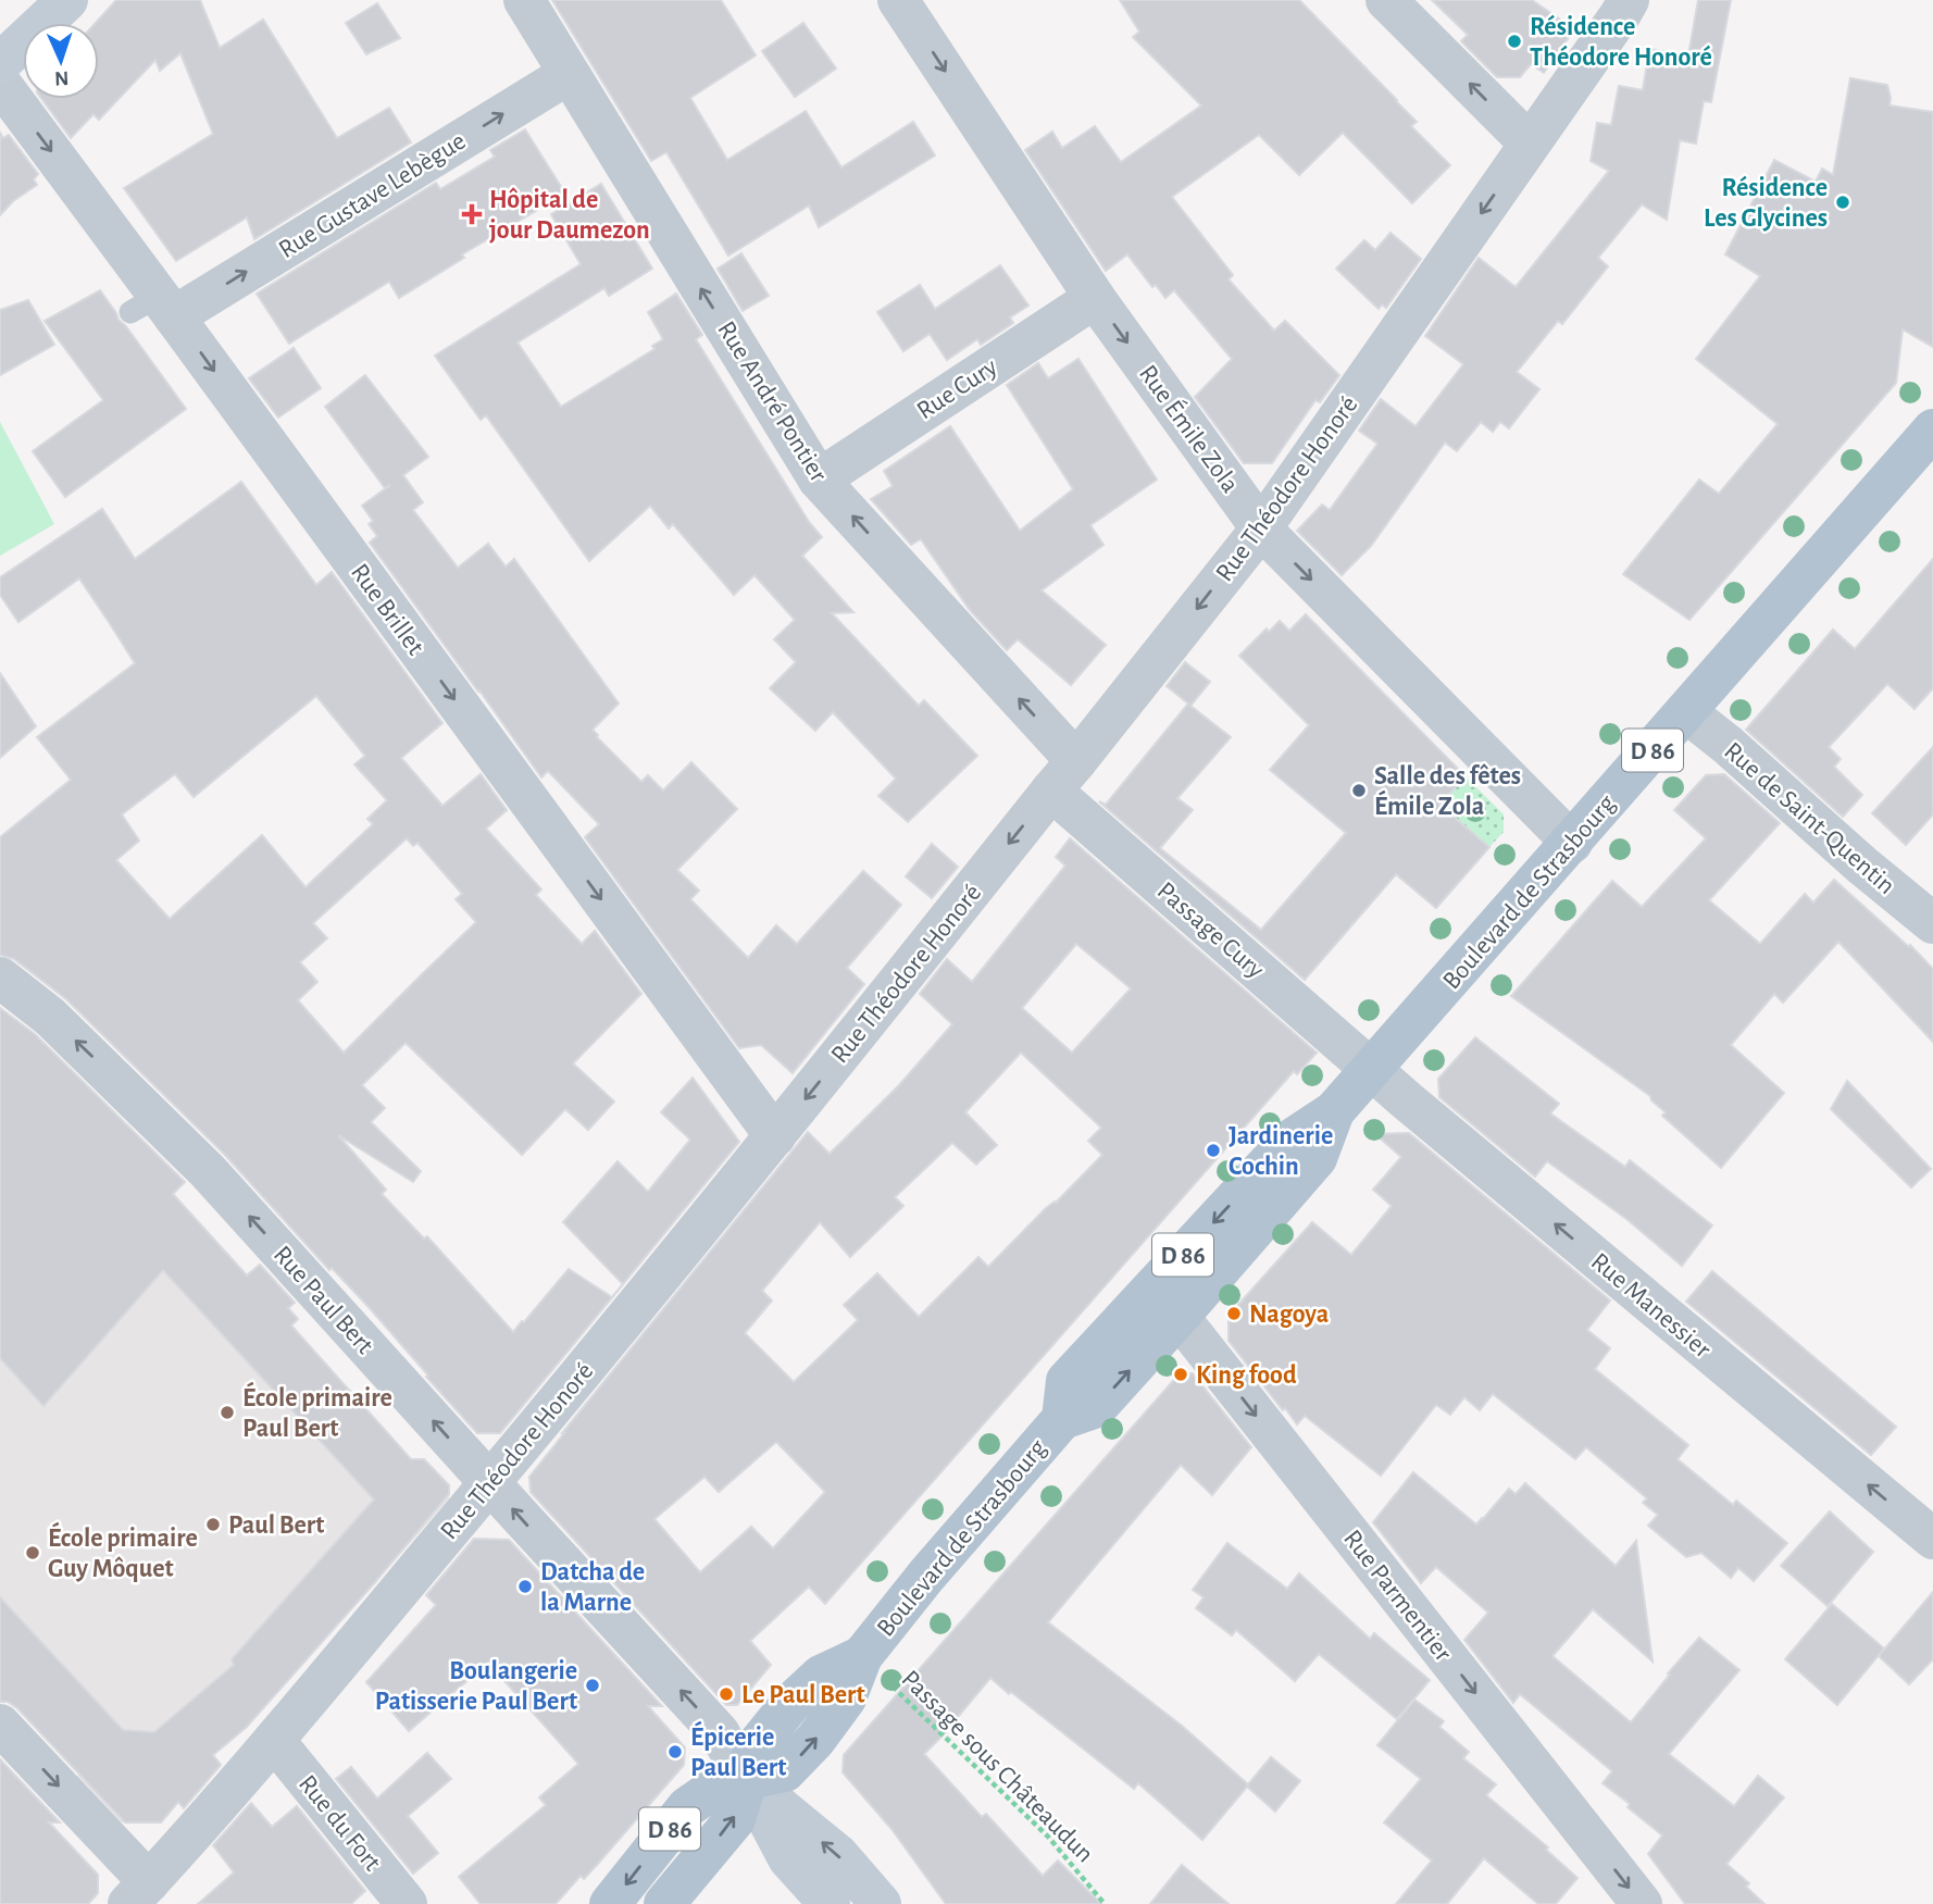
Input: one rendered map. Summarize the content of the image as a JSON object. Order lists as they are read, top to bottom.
{
  "streets": {
    "main road": ["D 86", "Boulevard de Strasbourg"],
    "street": [
      "Rue Gustave Lebègue",
      "Rue Cury",
      "Rue André Pontier",
      "Rue Émile Zola",
      "Rue Théodore Honoré",
      "Rue Brillet",
      "Rue de Saint-Quentin",
      "Passage Cury",
      "Rue Paul Bert",
      "Rue Manessier",
      "Rue Parmentier",
      "Rue du Fort"
    ],
    "path": ["Passage sous Châteaudun"]
  },
  "crossings": [
    ["Rue Gustave Lebègue", "Rue André Pontier"],
    ["Rue Gustave Lebègue", "Rue Brillet"],
    ["Rue Cury", "Rue André Pontier"],
    ["Rue Cury", "Rue Émile Zola"],
    ["Rue André Pontier", "Rue Théodore Honoré"],
    ["Rue André Pontier", "Passage Cury"],
    ["Rue Émile Zola", "Rue Théodore Honoré"],
    ["Rue Émile Zola", "Boulevard de Strasbourg"],
    ["Rue Théodore Honoré", "Rue Brillet"],
    ["Rue Théodore Honoré", "Passage Cury"],
    ["Rue Théodore Honoré", "Rue Paul Bert"],
    ["Rue Théodore Honoré", "Rue du Fort"],
    ["D 86", "Boulevard de Strasbourg"],
    ["D 86", "Rue Paul Bert"],
    ["Rue de Saint-Quentin", "Boulevard de Strasbourg"],
    ["Boulevard de Strasbourg", "Passage Cury"],
    ["Boulevard de Strasbourg", "Rue Paul Bert"],
    ["Boulevard de Strasbourg", "Rue Manessier"],
    ["Boulevard de Strasbourg", "Rue Parmentier"],
    ["Boulevard de Strasbourg", "Passage sous Châteaudun"],
    ["Passage Cury", "Rue Manessier"]
  ],
  "one_way": [
    "Rue Gustave Lebègue",
    "Rue André Pontier",
    "Rue Émile Zola",
    "Rue Théodore Honoré",
    "Rue Brillet",
    "Rue Paul Bert",
    "Rue Manessier",
    "Rue Parmentier"
  ],
  "places": {
    "other": [
      "Résidence Théodore Honoré",
      "Résidence Les Glycines",
      "Salle des fêtes Émile Zola",
      "Jardinerie Cochin",
      "Nagoya",
      "King food",
      "École primaire Paul Bert",
      "Paul Bert",
      "École primaire Guy Môquet",
      "Datcha de la Marne",
      "Boulangerie Patisserie Paul Bert",
      "Le Paul Bert",
      "Épicerie Paul Bert"
    ],
    "health": ["Hôpital de jour Daumezon"]
  },
  "north": "bottom"
}
